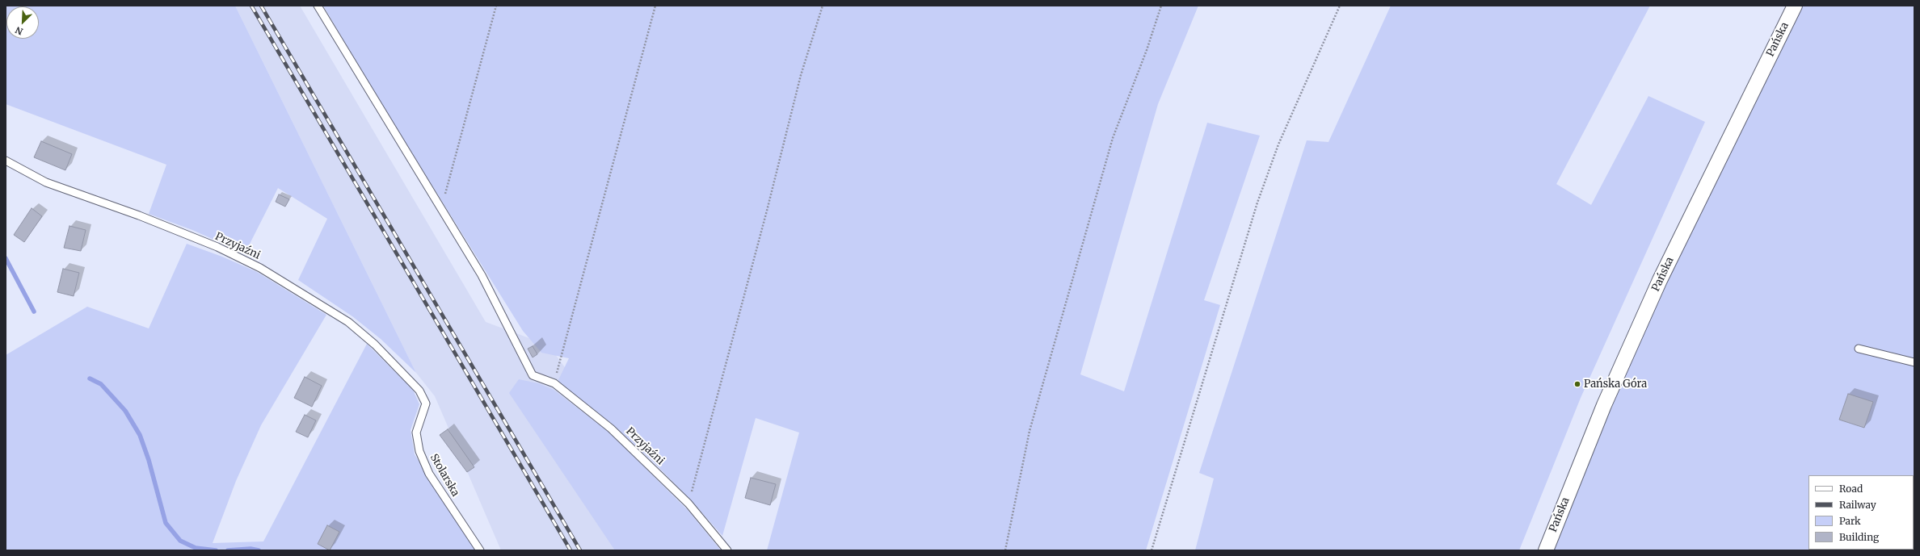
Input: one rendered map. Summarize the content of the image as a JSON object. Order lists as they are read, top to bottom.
{
  "streets": {
    "street": ["Pańska"],
    "lane": ["Przyjaźni", "Stolarska"]
  },
  "crossings": [
    ["Przyjaźni", "Stolarska"]
  ],
  "places": ["Pańska Góra"],
  "legend": [
    "Road",
    "Railway",
    "Park",
    "Building"
  ],
  "north": "bottom left"
}
